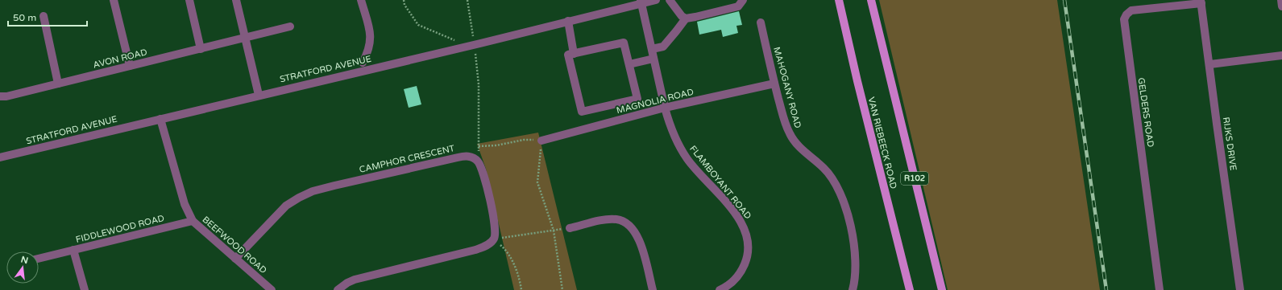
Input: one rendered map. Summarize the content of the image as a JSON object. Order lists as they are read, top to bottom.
{
  "streets": {
    "main road": ["VAN RIEBEECK ROAD", "R102"],
    "street": [
      "AVON ROAD",
      "STRATFORD AVENUE",
      "MAHOGANY ROAD",
      "MAGNOLIA ROAD",
      "GELDERS ROAD",
      "RIJKS DRIVE",
      "CAMPHOR CRESCENT",
      "FLAMBOYANT ROAD",
      "FIDDLEWOOD ROAD",
      "BEEFWOOD ROAD"
    ]
  },
  "crossings": [
    ["STRATFORD AVENUE", "FLAMBOYANT ROAD"],
    ["STRATFORD AVENUE", "BEEFWOOD ROAD"],
    ["MAHOGANY ROAD", "MAGNOLIA ROAD"],
    ["MAGNOLIA ROAD", "FLAMBOYANT ROAD"],
    ["GELDERS ROAD", "RIJKS DRIVE"],
    ["CAMPHOR CRESCENT", "BEEFWOOD ROAD"],
    ["FIDDLEWOOD ROAD", "BEEFWOOD ROAD"]
  ],
  "scale_bar": "50 m",
  "north": "top"
}
